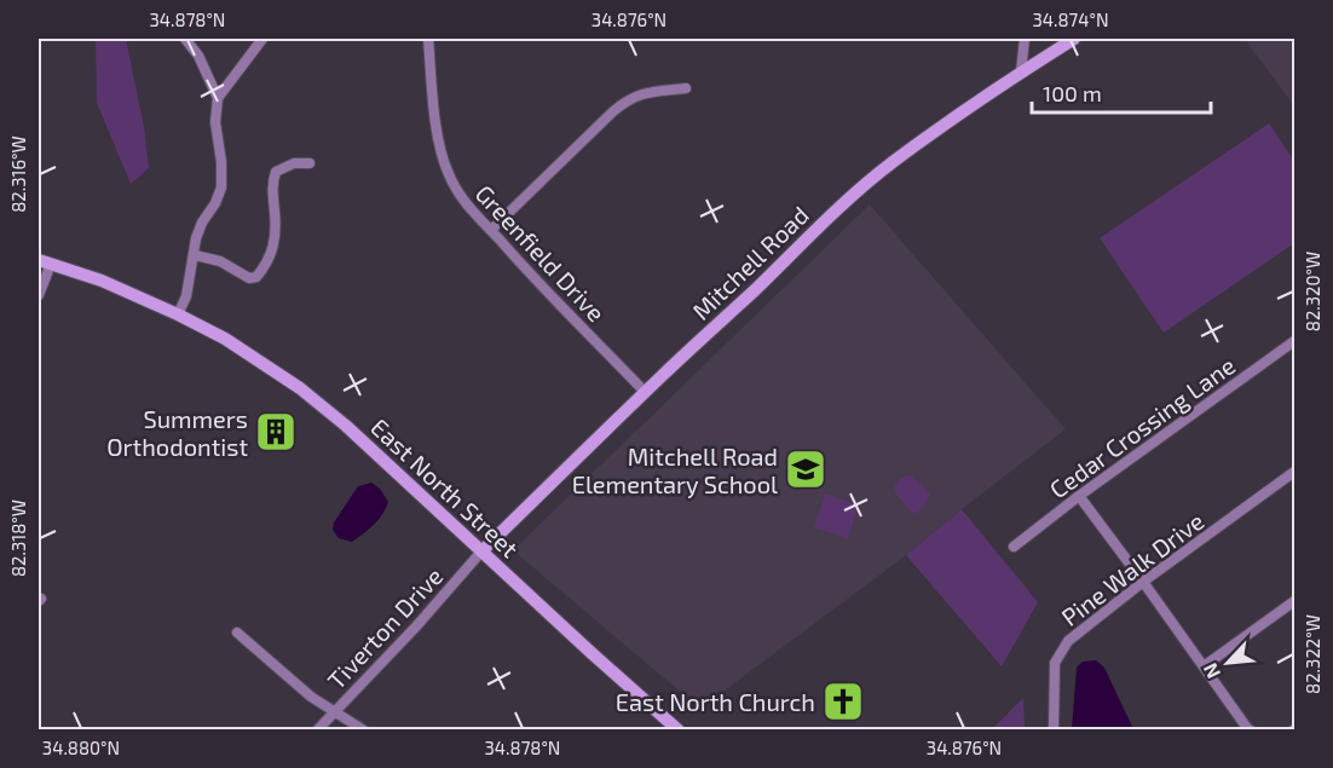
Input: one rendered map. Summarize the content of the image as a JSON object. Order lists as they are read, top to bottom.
{
  "streets": {
    "main road": ["Mitchell Road", "East North Street"],
    "street": [
      "Greenfield Drive",
      "Cedar Crossing Lane",
      "Pine Walk Drive",
      "Tiverton Drive"
    ]
  },
  "crossings": [
    ["Greenfield Drive", "Mitchell Road"],
    ["Mitchell Road", "East North Street"],
    ["Mitchell Road", "Tiverton Drive"],
    ["East North Street", "Tiverton Drive"]
  ],
  "places": {
    "building": ["Summers Orthodontist"],
    "school or university": ["Mitchell Road Elementary School"],
    "church": ["East North Church"]
  },
  "scale_bar": "100 m",
  "north": "bottom left",
  "coordinates": [
    "34.878°N",
    "34.876°N",
    "34.874°N",
    "82.316°W",
    "82.320°W",
    "82.318°W",
    "82.322°W",
    "34.880°N"
  ]
}
